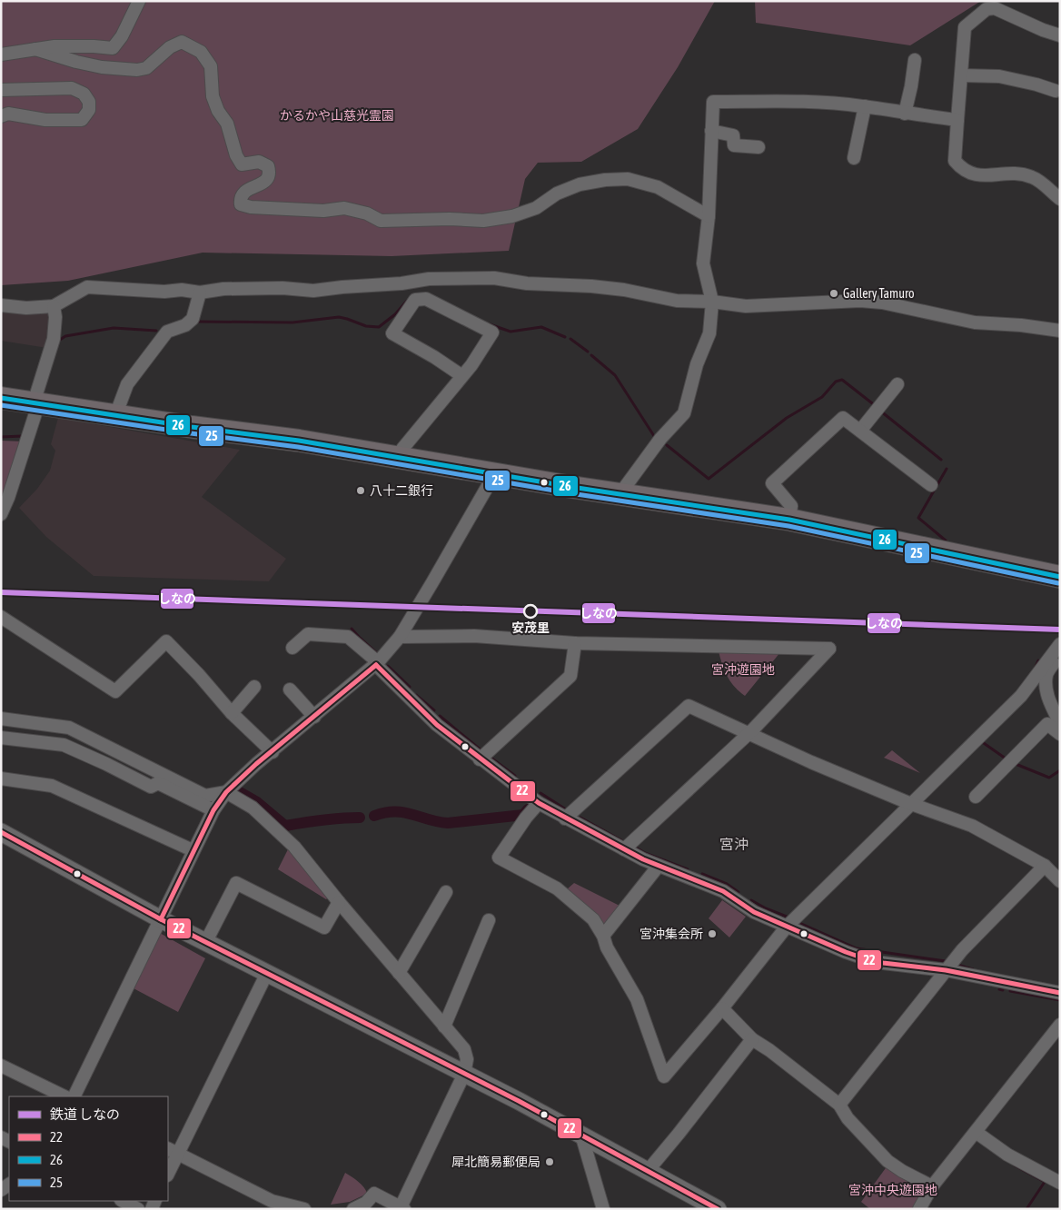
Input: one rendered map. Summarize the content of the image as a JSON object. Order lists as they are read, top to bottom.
{
  "districts": ["宮沖"],
  "parks": ["かるかや山慈光霊園", "宮沖遊園地", "宮沖中央遊園地"],
  "places": [
    "Gallery Tamuro",
    "八十二銀行",
    "安茂里",
    "宮沖集会所",
    "犀北簡易郵便局"
  ],
  "lines": [
    "transit line 26",
    "transit line 25",
    "rail line しなの",
    "transit line 22"
  ],
  "legend": [
    "鉄道 しなの",
    "22",
    "26",
    "25"
  ]
}
